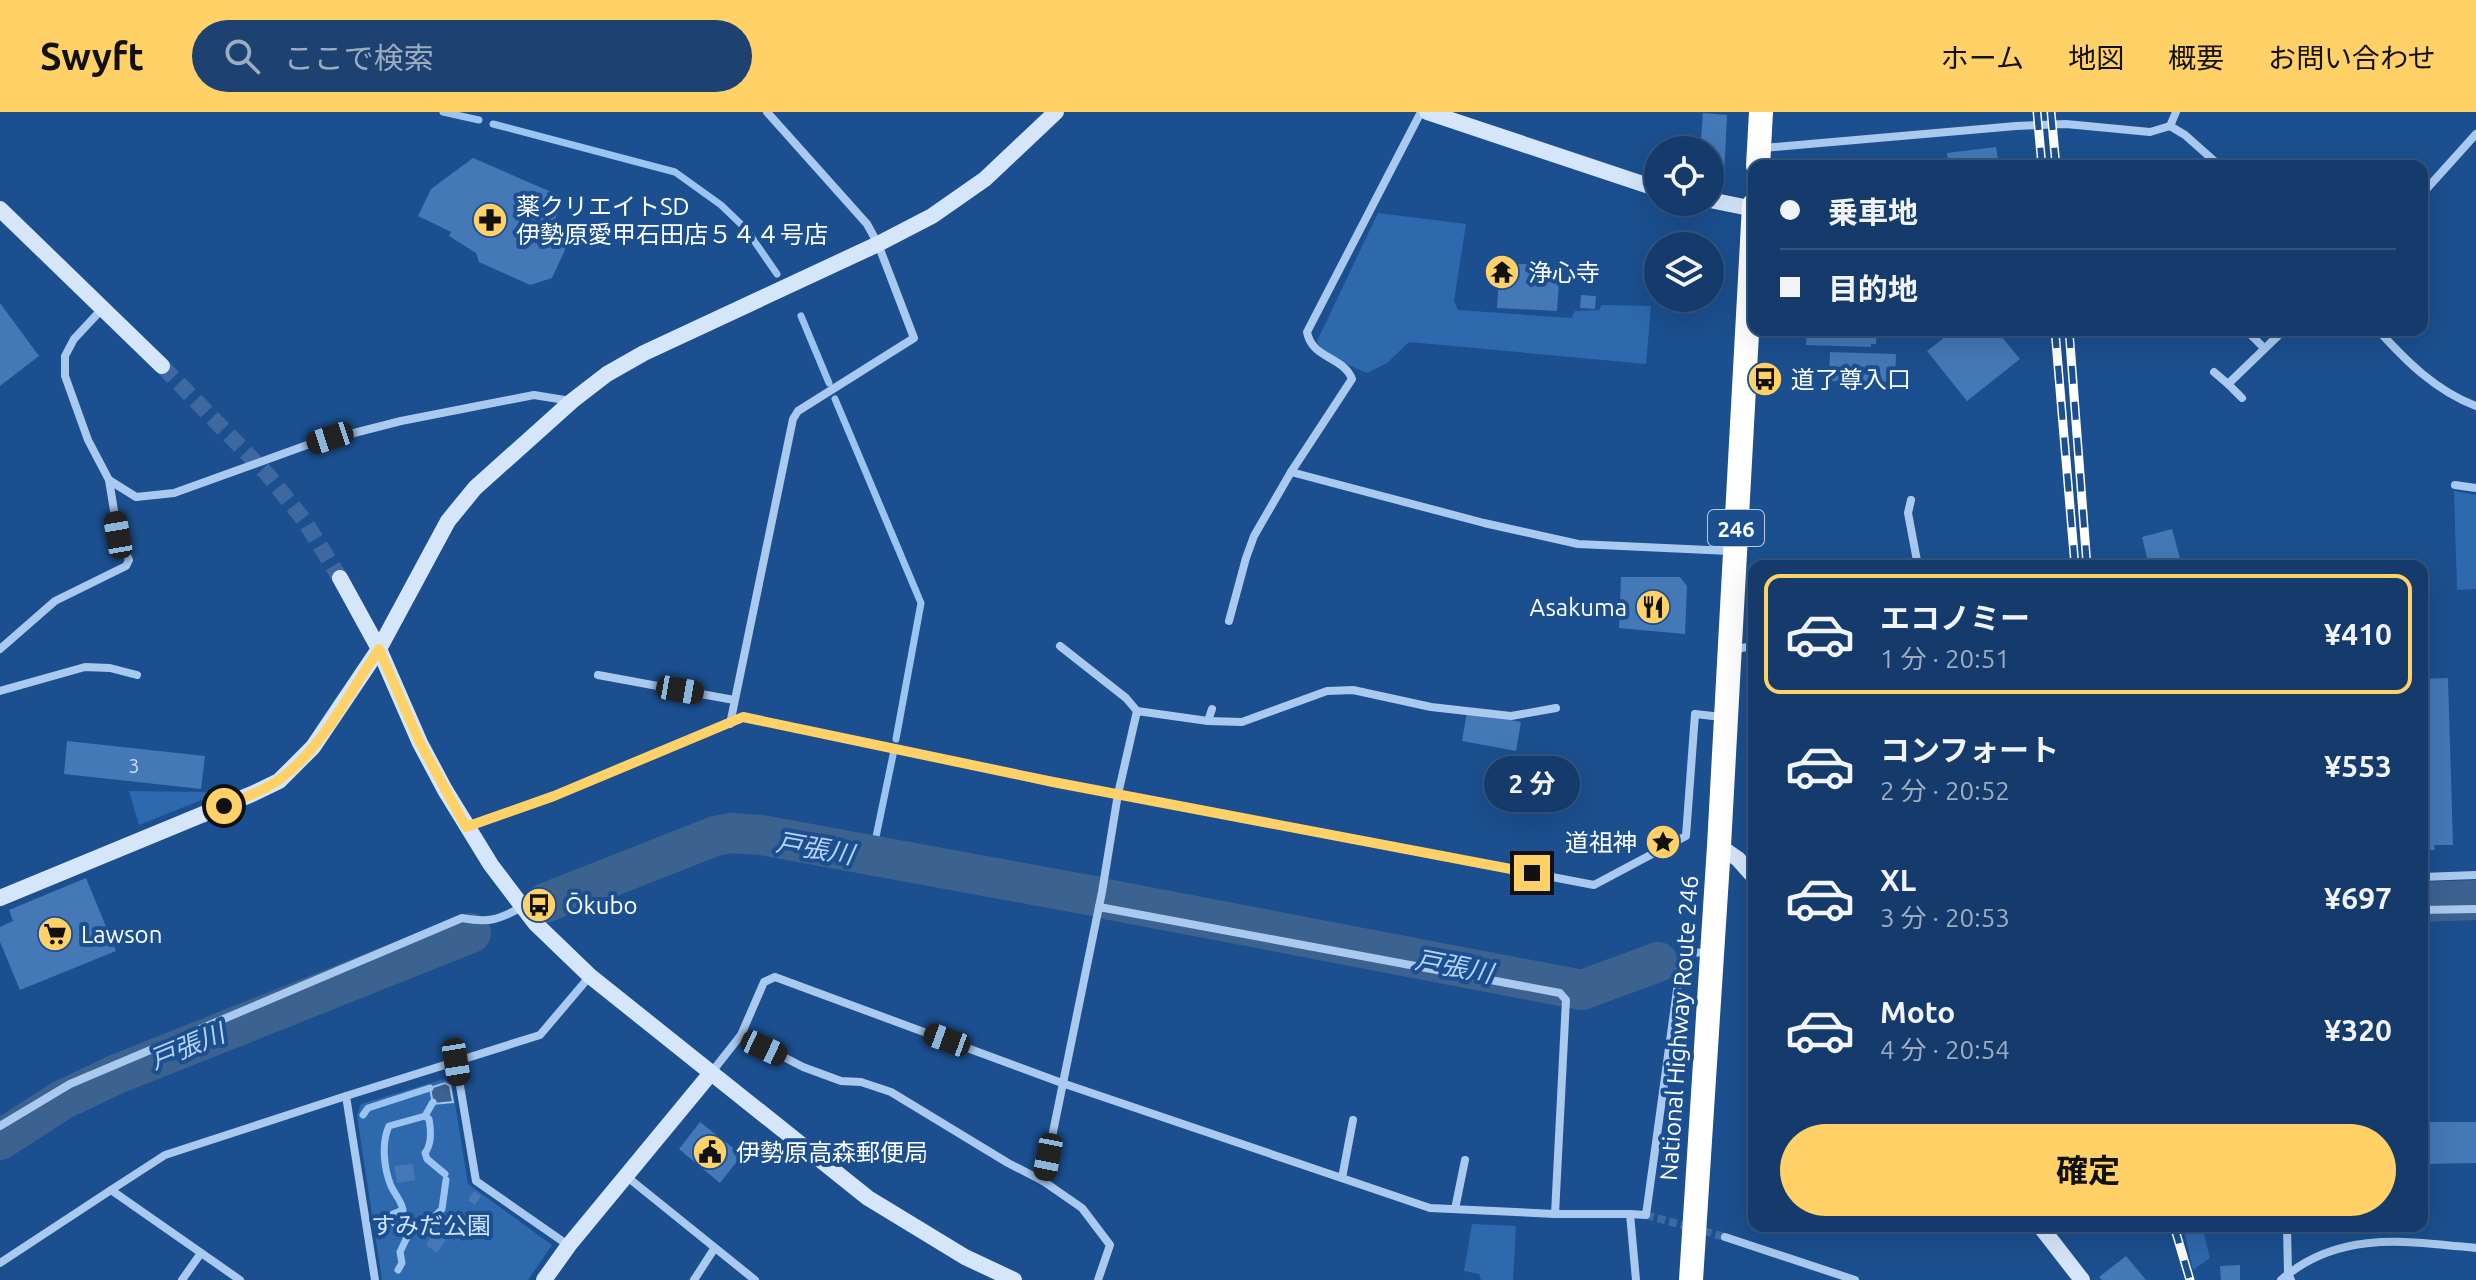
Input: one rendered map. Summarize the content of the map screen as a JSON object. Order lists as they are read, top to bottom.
{
  "streets": {
    "highway": ["246", "National Highway Route 246"]
  },
  "water": ["戸張川"],
  "parks": ["すみだ公園"],
  "places": {
    "pharmacy": ["薬クリエイトSD 伊勢原愛甲石田店５４４号店"],
    "temple": ["浄心寺"],
    "bus stop": ["道了尊入口", "Ōkubo"],
    "restaurant": ["Asakuma"],
    "place": ["道祖神"],
    "supermarket": ["Lawson"],
    "public building": ["伊勢原高森郵便局"]
  },
  "house_numbers": ["3"],
  "page": {
    "header": "Swyft",
    "search": "ここで検索",
    "nav": [
      "ホーム",
      "地図",
      "概要",
      "お問い合わせ"
    ],
    "banner": ["乗車地", "目的地"],
    "list": [
      {
        "name": "エコノミー",
        "note": "1 分 · 20:51",
        "value": "¥410"
      },
      {
        "name": "コンフォート",
        "note": "2 分 · 20:52",
        "value": "¥553"
      },
      {
        "name": "XL",
        "note": "3 分 · 20:53",
        "value": "¥697"
      },
      {
        "name": "Moto",
        "note": "4 分 · 20:54",
        "value": "¥320"
      }
    ],
    "bubble": "2 分",
    "buttons": "確定"
  }
}
